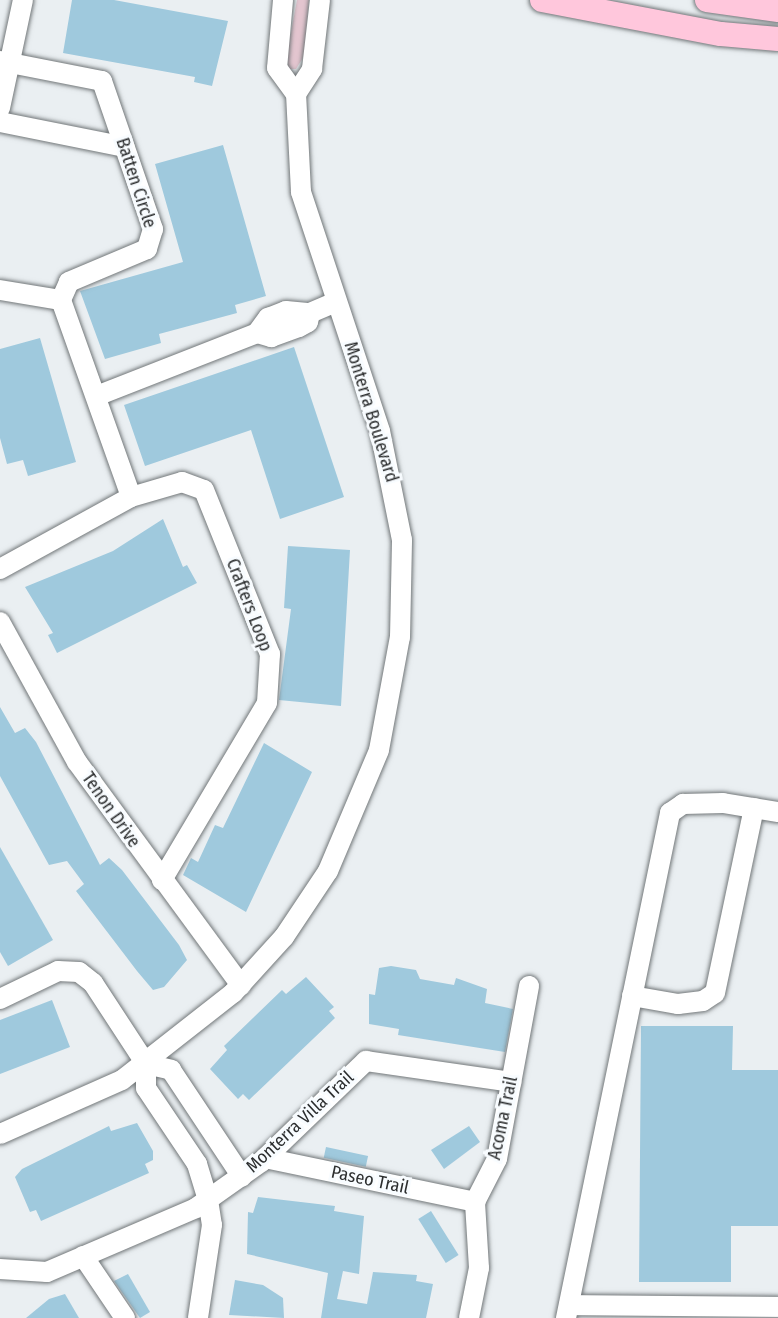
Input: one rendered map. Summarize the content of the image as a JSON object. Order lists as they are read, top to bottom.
{
  "streets": {
    "street": [
      "Batten Circle",
      "Monterra Boulevard",
      "Crafters Loop",
      "Tenon Drive",
      "Acoma Trail",
      "Monterra Villa Trail",
      "Paseo Trail"
    ]
  },
  "crossings": [
    ["Monterra Boulevard", "Tenon Drive"],
    ["Crafters Loop", "Tenon Drive"],
    ["Acoma Trail", "Monterra Villa Trail"],
    ["Acoma Trail", "Paseo Trail"],
    ["Monterra Villa Trail", "Paseo Trail"]
  ]
}
